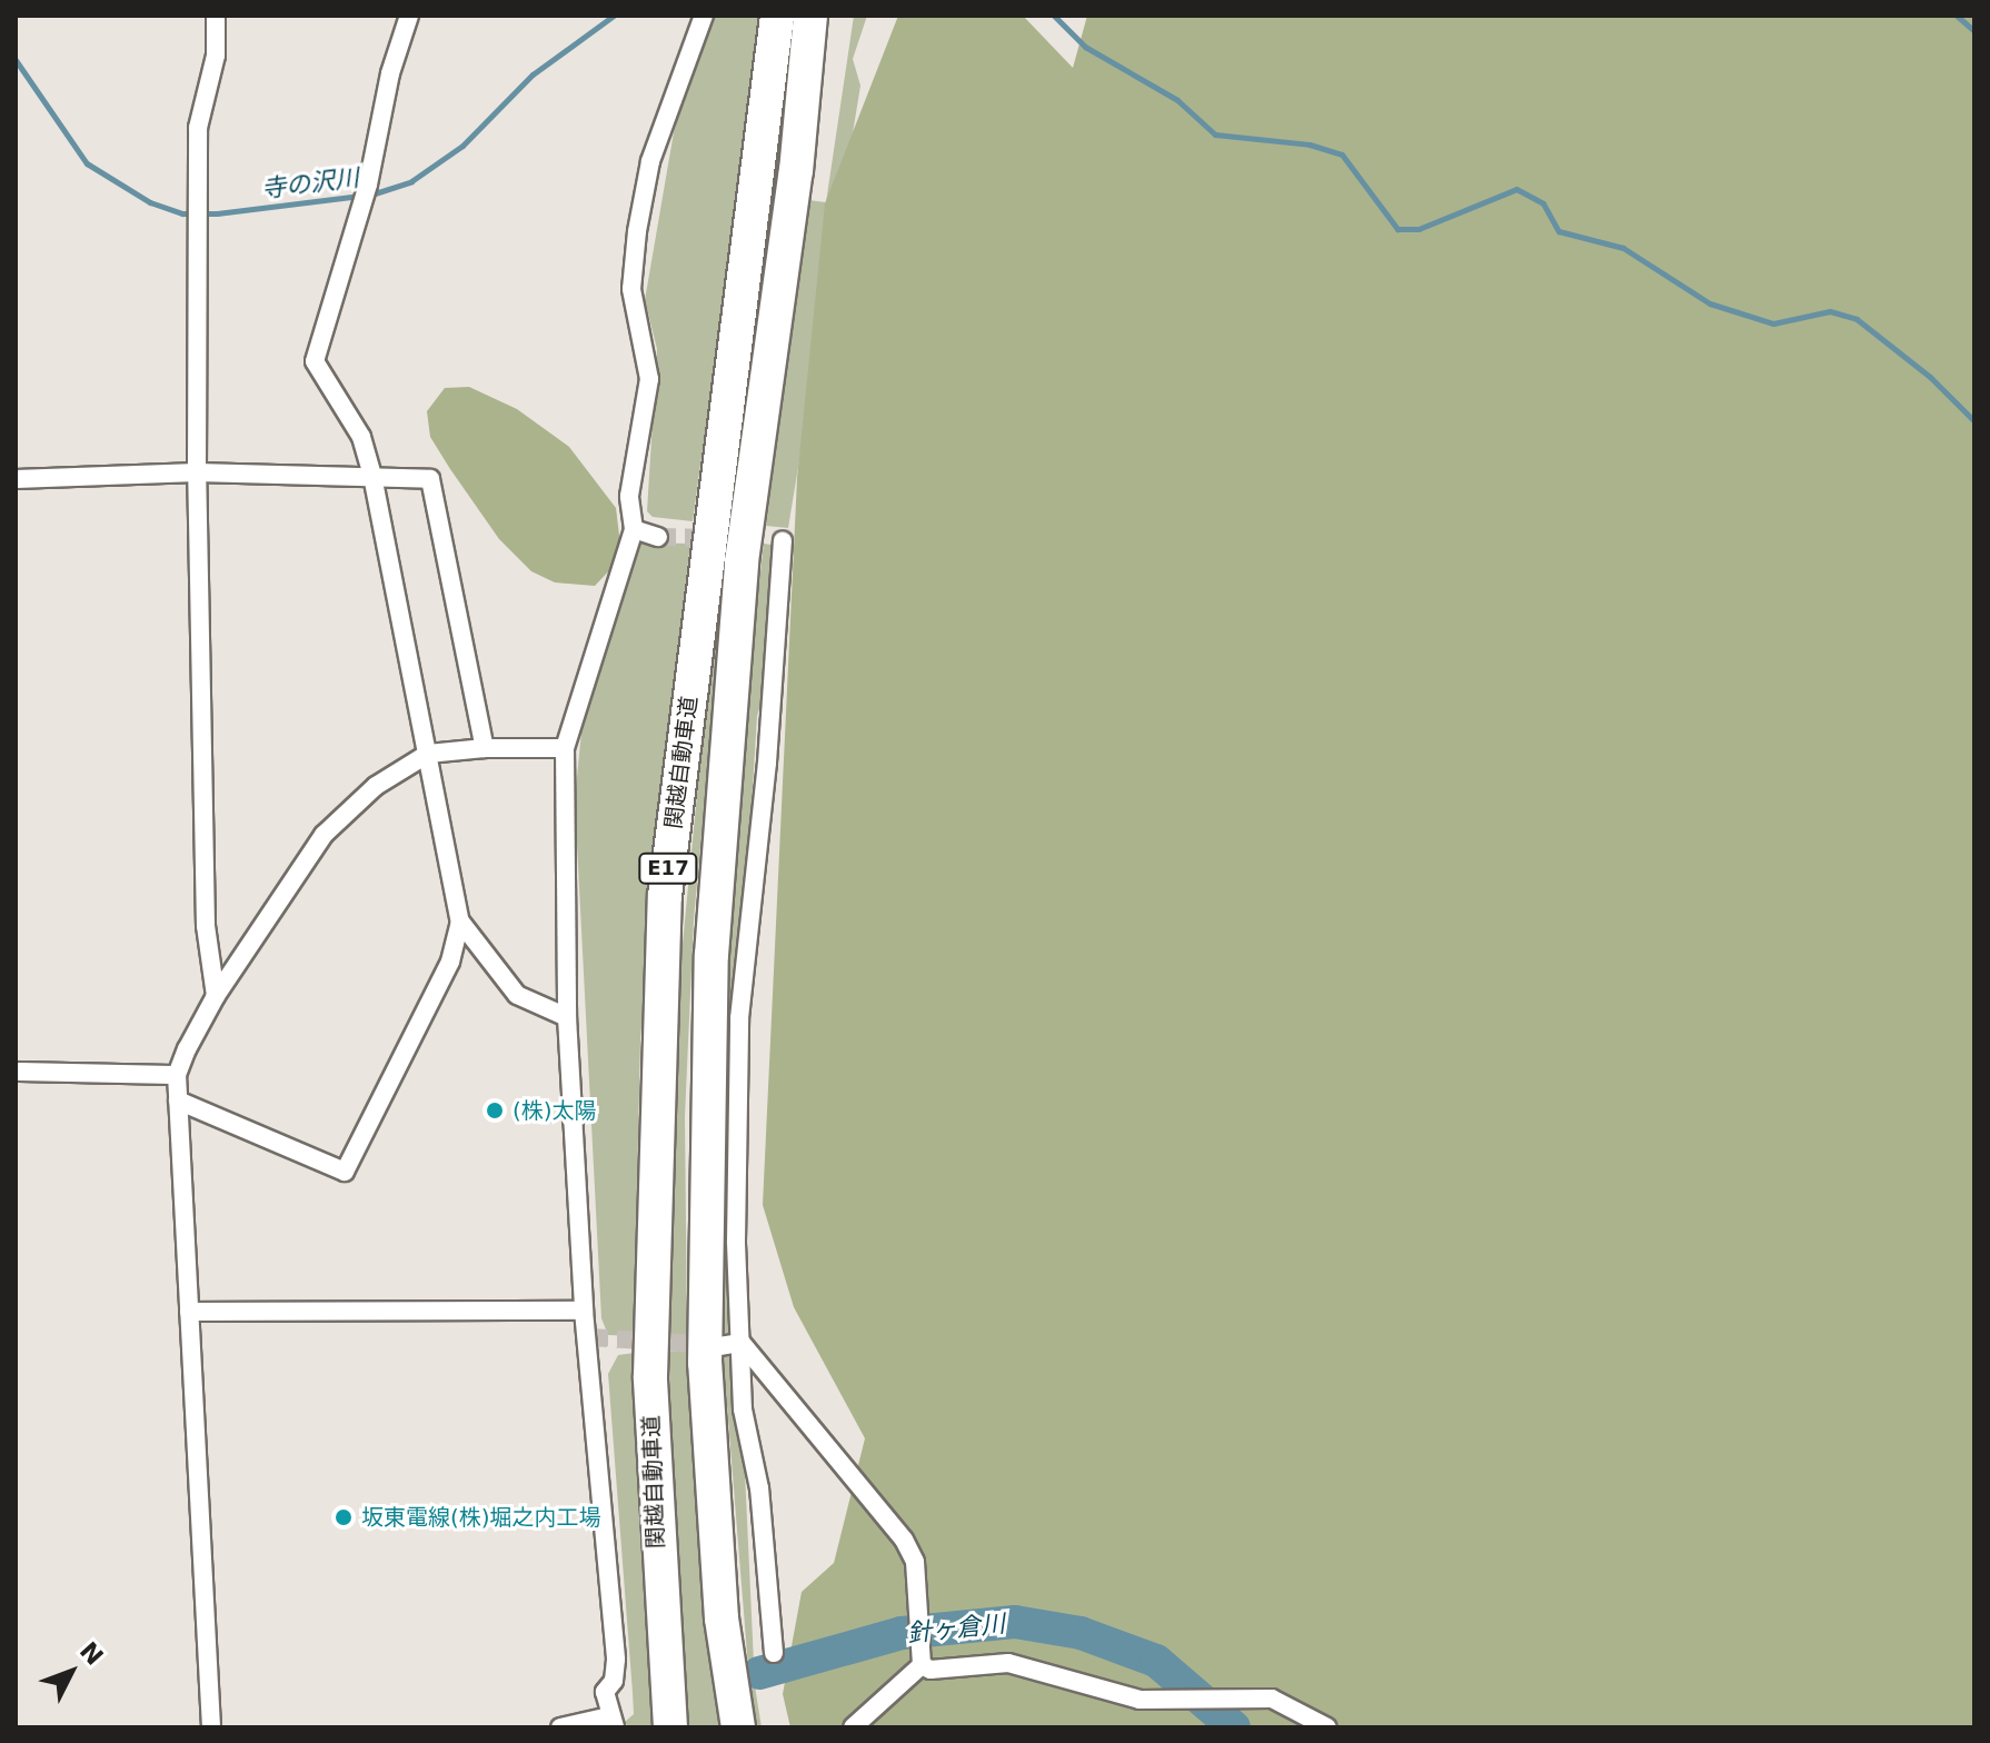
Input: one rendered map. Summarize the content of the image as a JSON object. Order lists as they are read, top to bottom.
{
  "streets": {
    "highway": ["関越自動車道", "E17"]
  },
  "water": ["寺の沢川", "針ヶ倉川"],
  "places": ["(株)太陽", "坂東電線(株)堀之内工場"],
  "north": "top right"
}
